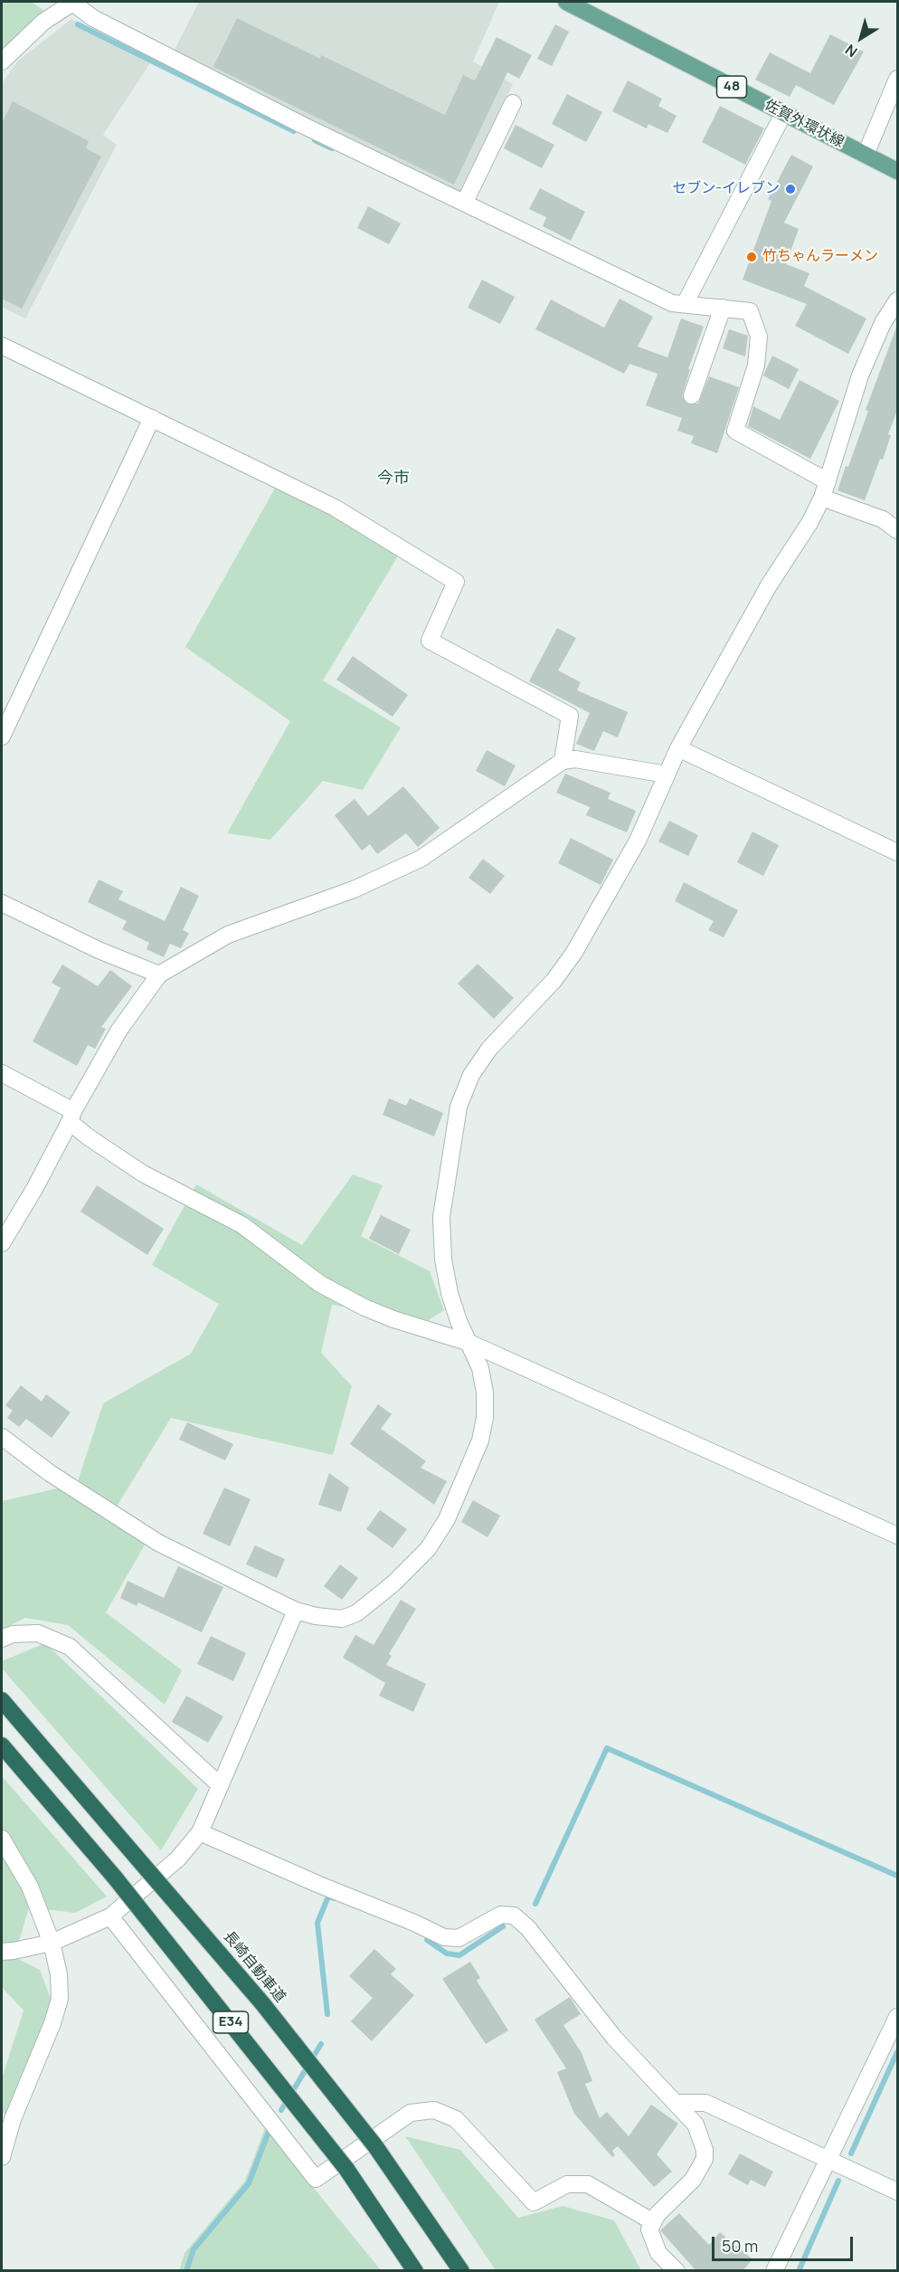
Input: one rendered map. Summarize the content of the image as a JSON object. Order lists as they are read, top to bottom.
{
  "streets": {
    "highway": ["長崎自動車道", "E34"],
    "main road": ["48", "佐賀外環状線"]
  },
  "districts": ["今市"],
  "places": ["セブン-イレブン", "竹ちゃんラーメン"],
  "scale_bar": "50 m",
  "north": "bottom left"
}
